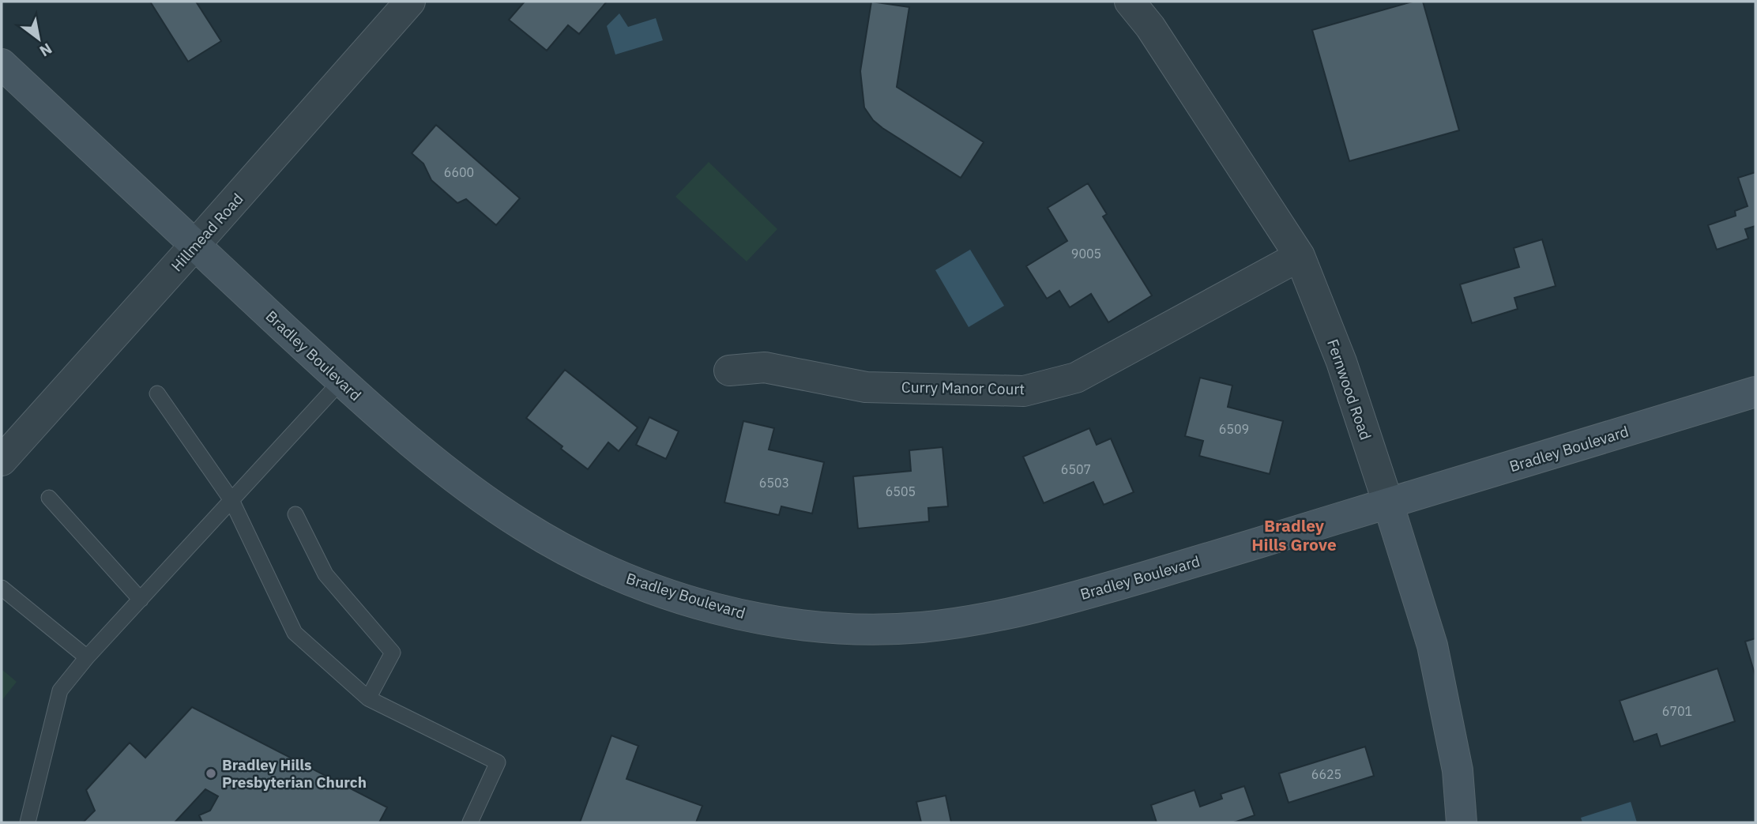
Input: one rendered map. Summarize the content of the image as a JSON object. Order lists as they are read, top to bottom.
{
  "streets": {
    "main road": ["Bradley Boulevard", "Fernwood Road"],
    "street": ["Hillmead Road", "Curry Manor Court"]
  },
  "crossings": [
    ["Hillmead Road", "Bradley Boulevard"],
    ["Bradley Boulevard", "Fernwood Road"],
    ["Curry Manor Court", "Fernwood Road"]
  ],
  "districts": ["Bradley Hills Grove"],
  "places": ["Bradley Hills Presbyterian Church"],
  "house_numbers": [
    "6600",
    "9005",
    "6509",
    "6507",
    "6503",
    "6505",
    "6701",
    "6625"
  ],
  "north": "bottom right"
}
